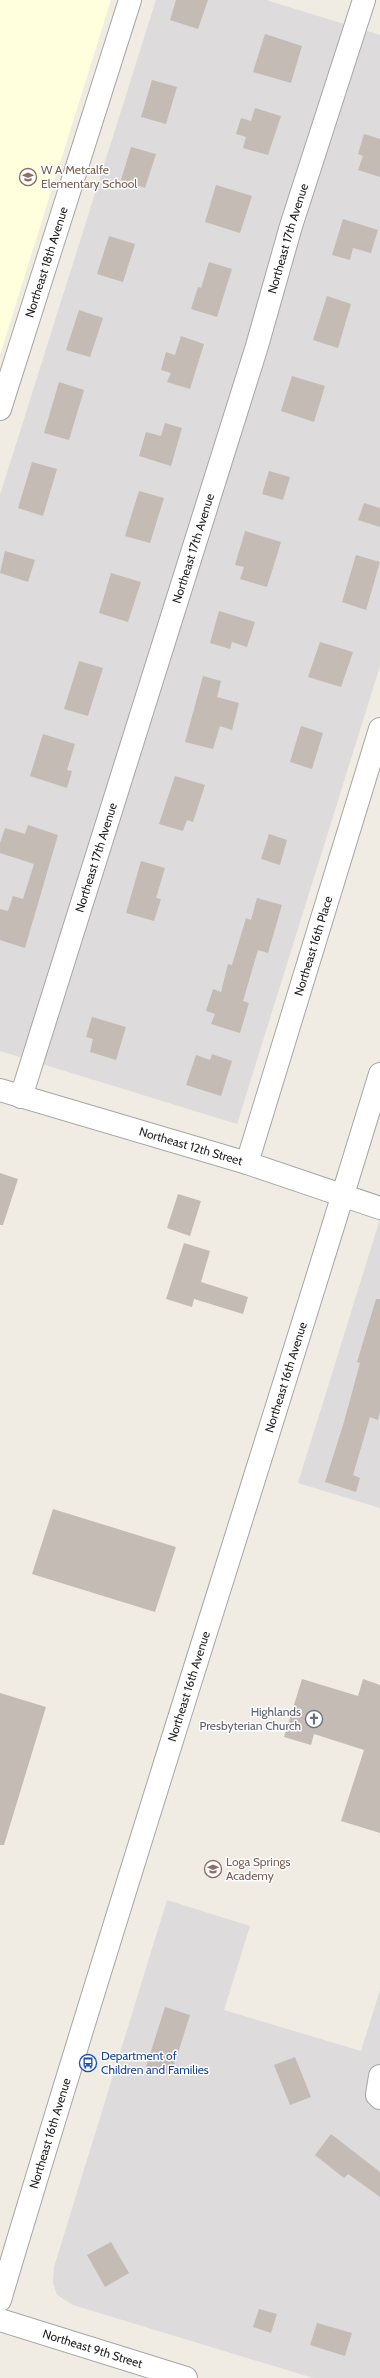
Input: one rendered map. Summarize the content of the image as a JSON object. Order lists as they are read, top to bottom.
{
  "streets": {
    "street": [
      "Northeast 17th Avenue",
      "Northeast 18th Avenue",
      "Northeast 16th Place",
      "Northeast 12th Street",
      "Northeast 16th Avenue",
      "Northeast 9th Street"
    ]
  },
  "crossings": [
    ["Northeast 17th Avenue", "Northeast 12th Street"],
    ["Northeast 16th Place", "Northeast 12th Street"],
    ["Northeast 12th Street", "Northeast 16th Avenue"]
  ],
  "places": {
    "school or university": ["W A Metcalfe Elementary School", "Loga Springs Academy"],
    "church": ["Highlands Presbyterian Church"],
    "bus stop": ["Department of Children and Families"]
  }
}
